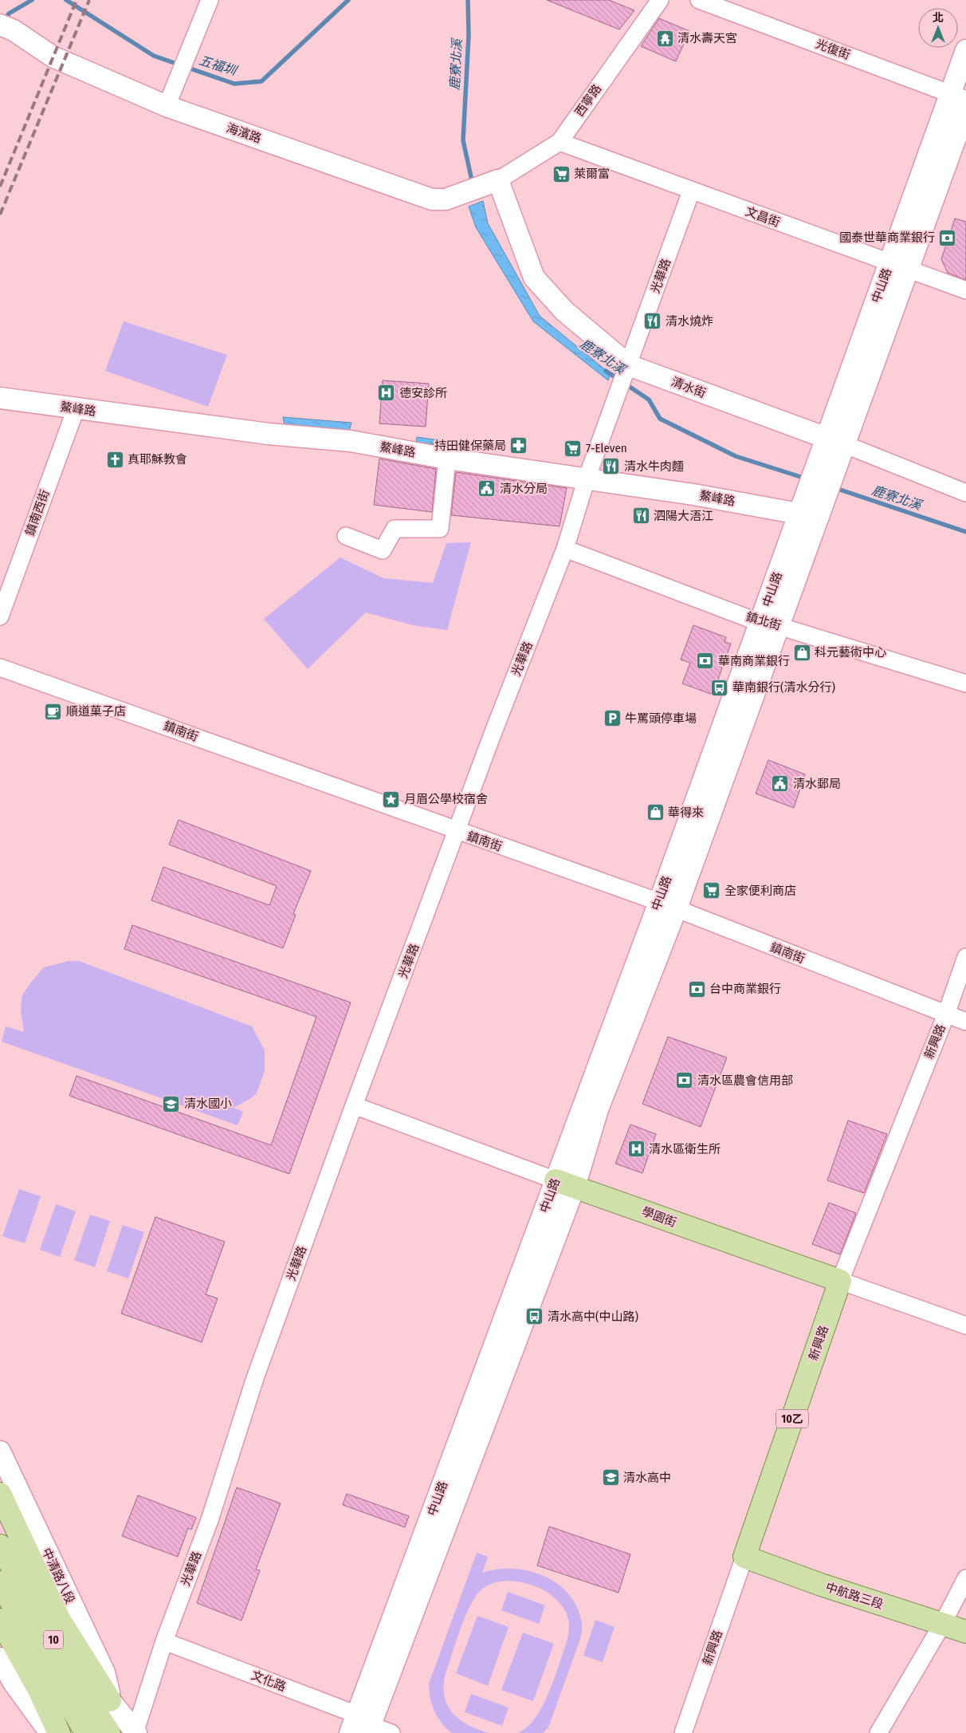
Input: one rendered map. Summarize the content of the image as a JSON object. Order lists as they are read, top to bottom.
{
  "streets": {
    "main road": [
      "新興路",
      "學園街",
      "10乙",
      "中航路三段",
      "10"
    ],
    "street": [
      "光復街",
      "西寧路",
      "海濱路",
      "文昌街",
      "光華路",
      "中山路",
      "清水街",
      "鰲峰路",
      "鎮南西街",
      "鎮北街",
      "鎮南街",
      "中清路八段",
      "文化路"
    ]
  },
  "crossings": [
    ["光復街", "中山路"],
    ["西寧路", "海濱路"],
    ["西寧路", "文昌街"],
    ["西寧路", "清水街"],
    ["海濱路", "清水街"],
    ["文昌街", "光華路"],
    ["文昌街", "中山路"],
    ["光華路", "清水街"],
    ["光華路", "鰲峰路"],
    ["光華路", "鎮北街"],
    ["光華路", "鎮南街"],
    ["光華路", "學園街"],
    ["光華路", "中清路八段"],
    ["光華路", "文化路"],
    ["中山路", "清水街"],
    ["中山路", "鰲峰路"],
    ["中山路", "鎮北街"],
    ["中山路", "鎮南街"],
    ["中山路", "學園街"],
    ["中山路", "文化路"],
    ["鰲峰路", "鎮南西街"],
    ["鎮南街", "新興路"],
    ["新興路", "學園街"],
    ["新興路", "中航路三段"]
  ],
  "water": ["鹿寮北溪", "五福圳"],
  "places": {
    "temple": ["清水壽天宮"],
    "supermarket": ["萊爾富", "7-Eleven", "全家便利商店"],
    "bank": [
      "國泰世華商業銀行",
      "華南商業銀行",
      "台中商業銀行",
      "清水區農會信用部"
    ],
    "restaurant": ["清水燒炸", "清水牛肉麵", "泗陽大浯江"],
    "hospital": ["德安診所", "清水區衛生所"],
    "pharmacy": ["持田健保藥局"],
    "church": ["真耶穌教會"],
    "public building": ["清水分局", "清水郵局"],
    "shop": ["科元藝術中心", "華得來"],
    "bus stop": ["華南銀行(清水分行)", "清水高中(中山路)"],
    "cafe": ["順道菓子店"],
    "parking": ["牛罵頭停車場"],
    "place": ["月眉公學校宿舍"],
    "school or university": ["清水國小", "清水高中"]
  },
  "north": "top"
}
